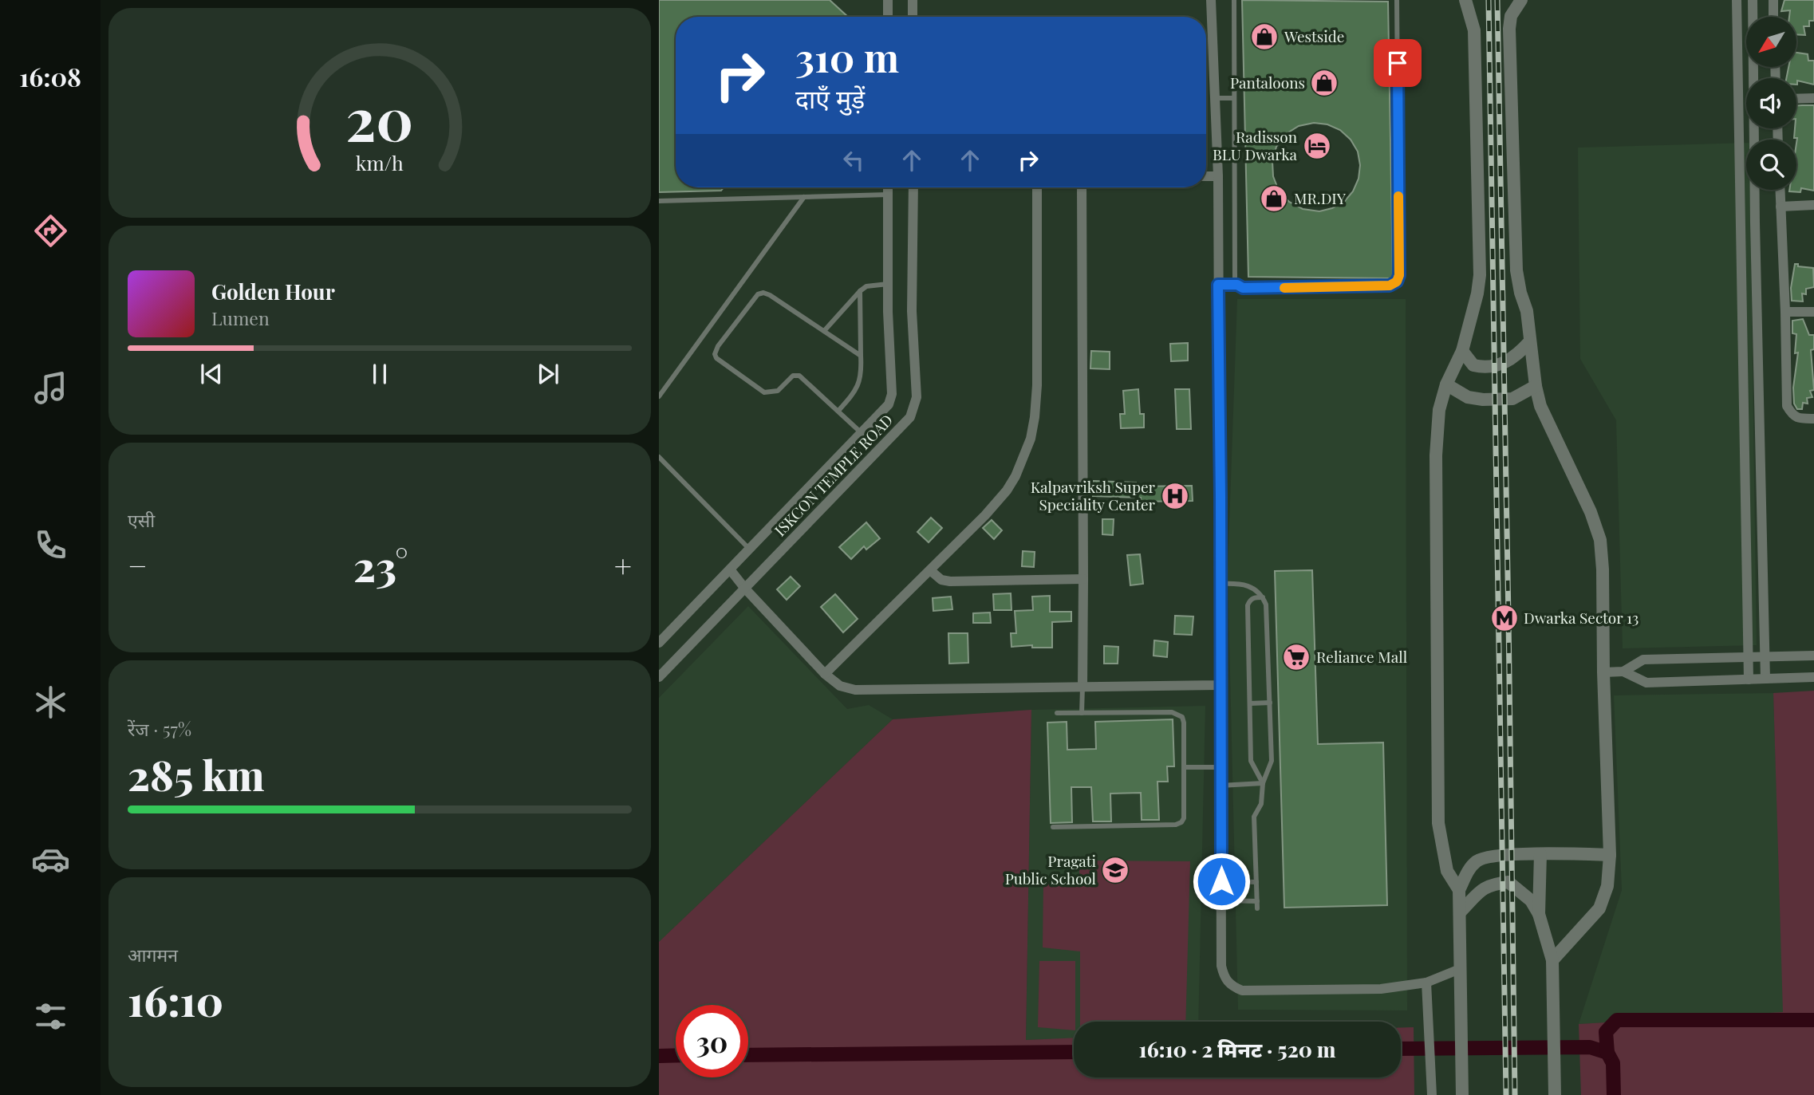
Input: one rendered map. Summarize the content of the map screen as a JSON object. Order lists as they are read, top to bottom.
{
  "streets": {
    "street": ["ISKCON TEMPLE ROAD"]
  },
  "places": {
    "shop": ["Westside", "Pantaloons", "MR.DIY"],
    "hotel": ["Radisson BLU Dwarka"],
    "hospital": ["Kalpavriksh Super Speciality Center"],
    "metro station": ["Dwarka Sector 13"],
    "supermarket": ["Reliance Mall"],
    "school or university": ["Pragati Public School"]
  },
  "north": "bottom left",
  "page": {
    "tabs": "16:08",
    "turn": ["310 m", "दाएँ मुड़ें"],
    "song": ["Golden Hour", "Lumen"],
    "tile": [
      "एसी",
      ["रेंज · 57%", "285 km"],
      ["आगमन", "16:10"]
    ],
    "heat": ["−", "23°", "+"],
    "limit": "30",
    "trip": "16:10 · 2 मिनट · 520 m",
    "gauge": ["20", "km/h"]
  }
}
